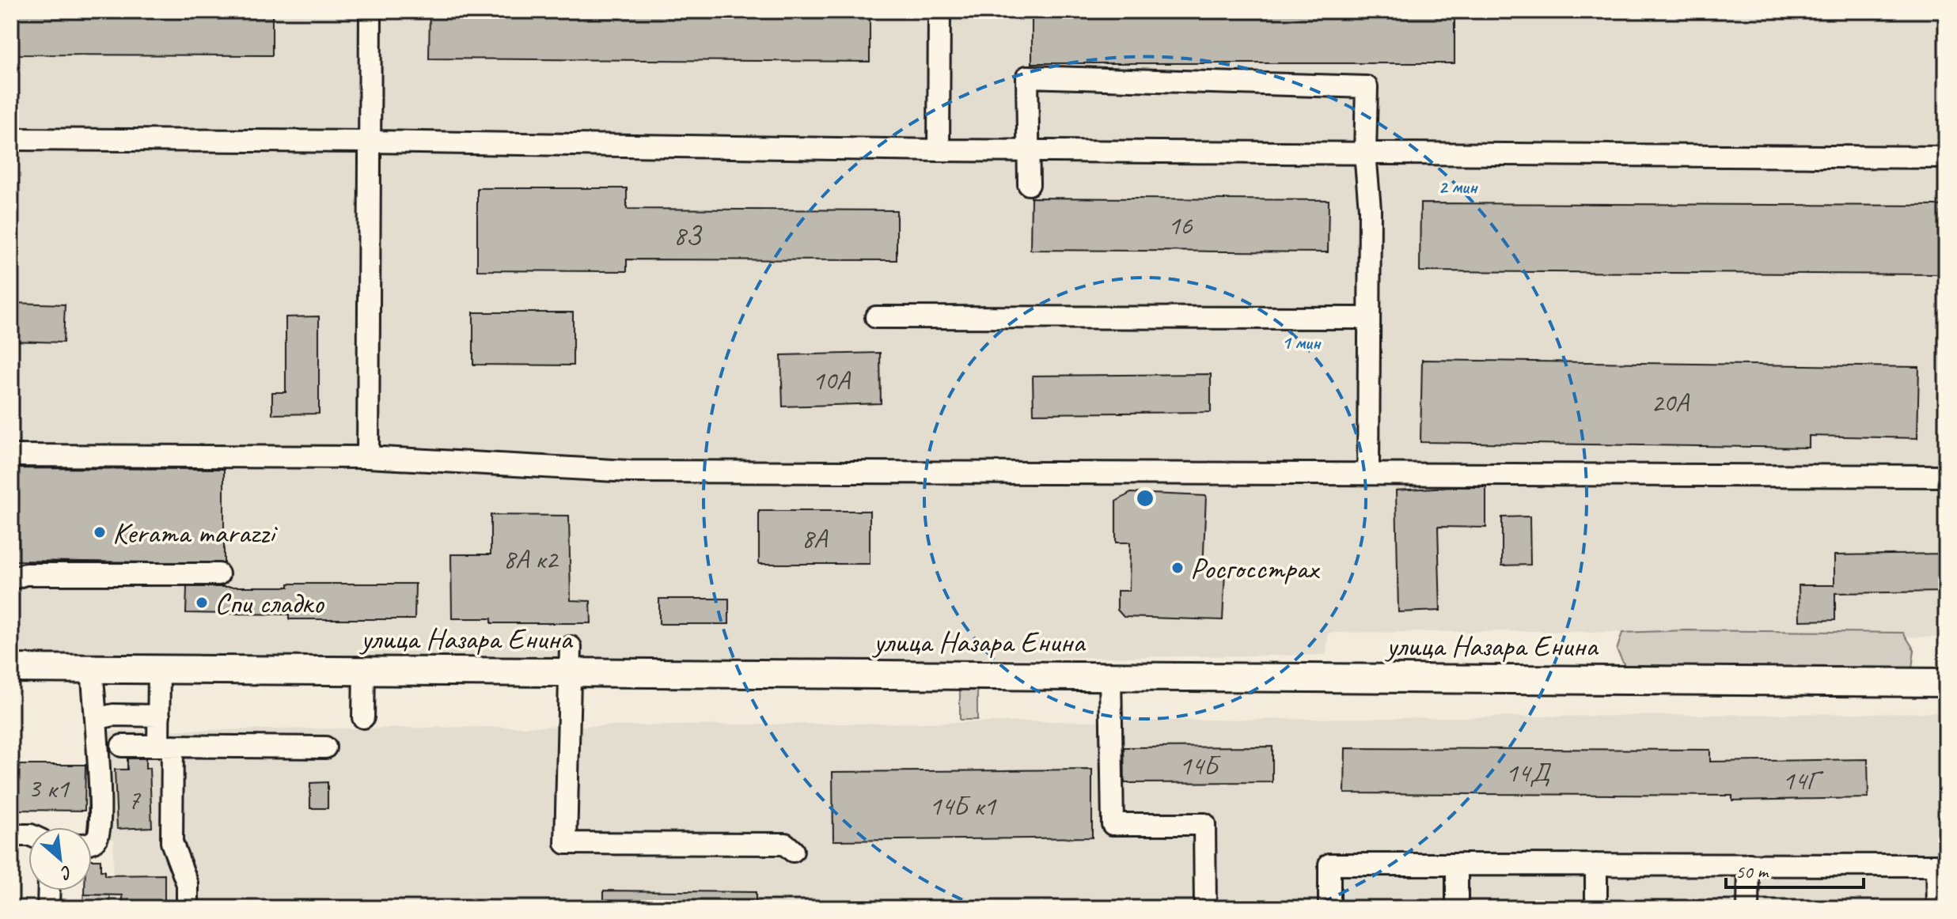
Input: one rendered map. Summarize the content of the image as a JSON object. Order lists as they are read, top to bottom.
{
  "streets": {
    "main road": ["улица Назара Енина"]
  },
  "places": ["Kerama marazzi", "Росгосстрах", "Спи сладко"],
  "house_numbers": [
    "16",
    "8З",
    "10А",
    "20А",
    "8А",
    "8А к2",
    "14Б",
    "14Д",
    "14Г",
    "3 к1",
    "7",
    "14Б к1"
  ],
  "scale_bar": "50 m",
  "north": "bottom right",
  "rings": ["2 мин", "1 мин"]
}
